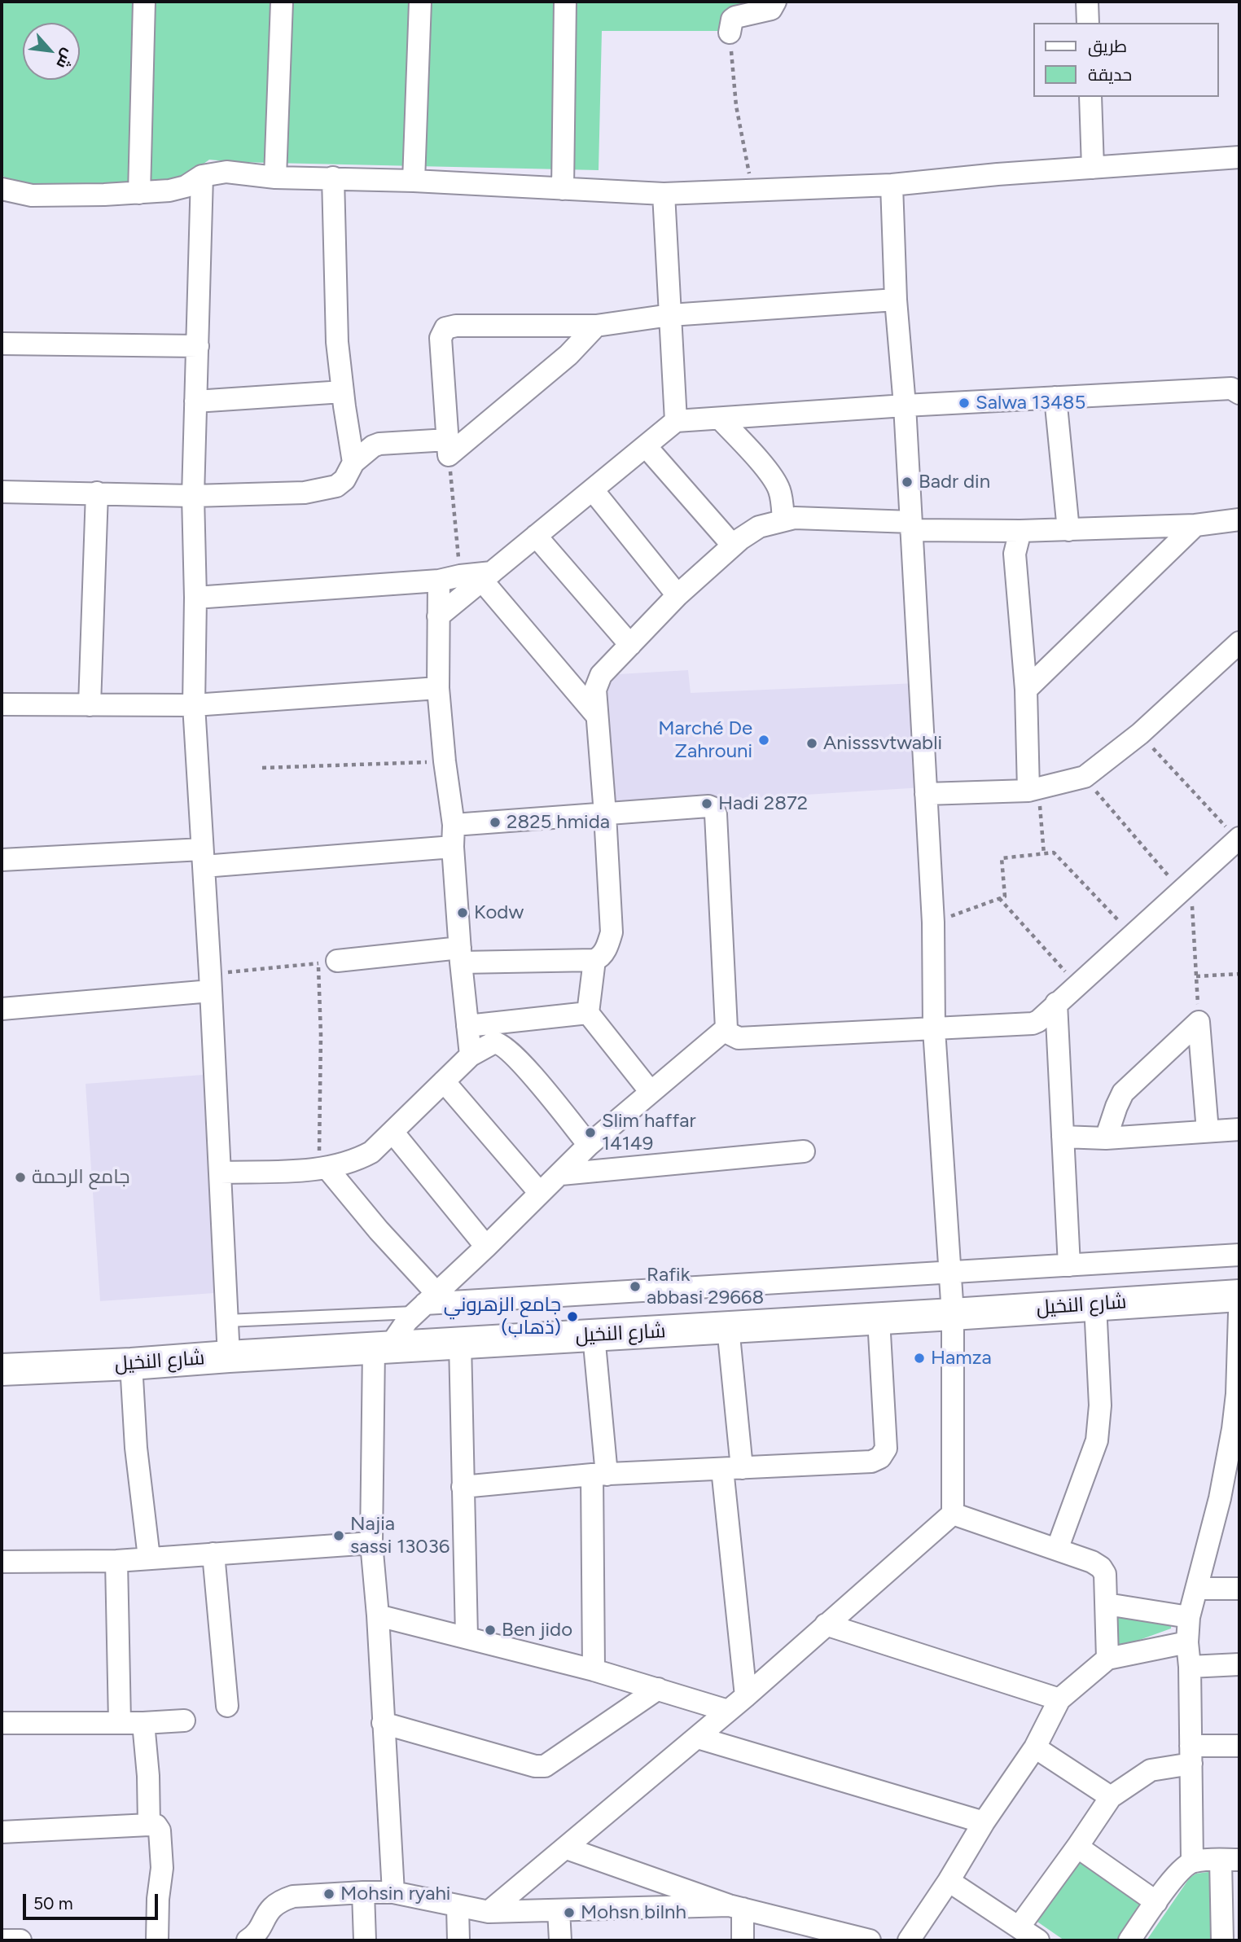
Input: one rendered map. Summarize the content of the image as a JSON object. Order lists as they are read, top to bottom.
{
  "streets": {
    "main road": ["شارع النخيل"]
  },
  "places": [
    "Salwa 13485",
    "Badr din",
    "Marché De Zahrouni",
    "Anisssvtwabli",
    "Hadi 2872",
    "2825 hmida",
    "Kodw",
    "Slim haffar 14149",
    "جامع الرحمة",
    "Rafik abbasi 29668",
    "جامع الزهروني (ذهاب)",
    "Hamza",
    "Najia sassi 13036",
    "Ben jido",
    "Mohsin ryahi",
    "Mohsn bilnh"
  ],
  "legend": ["طريق", "حديقة"],
  "scale_bar": "50 m",
  "north": "bottom right"
}
